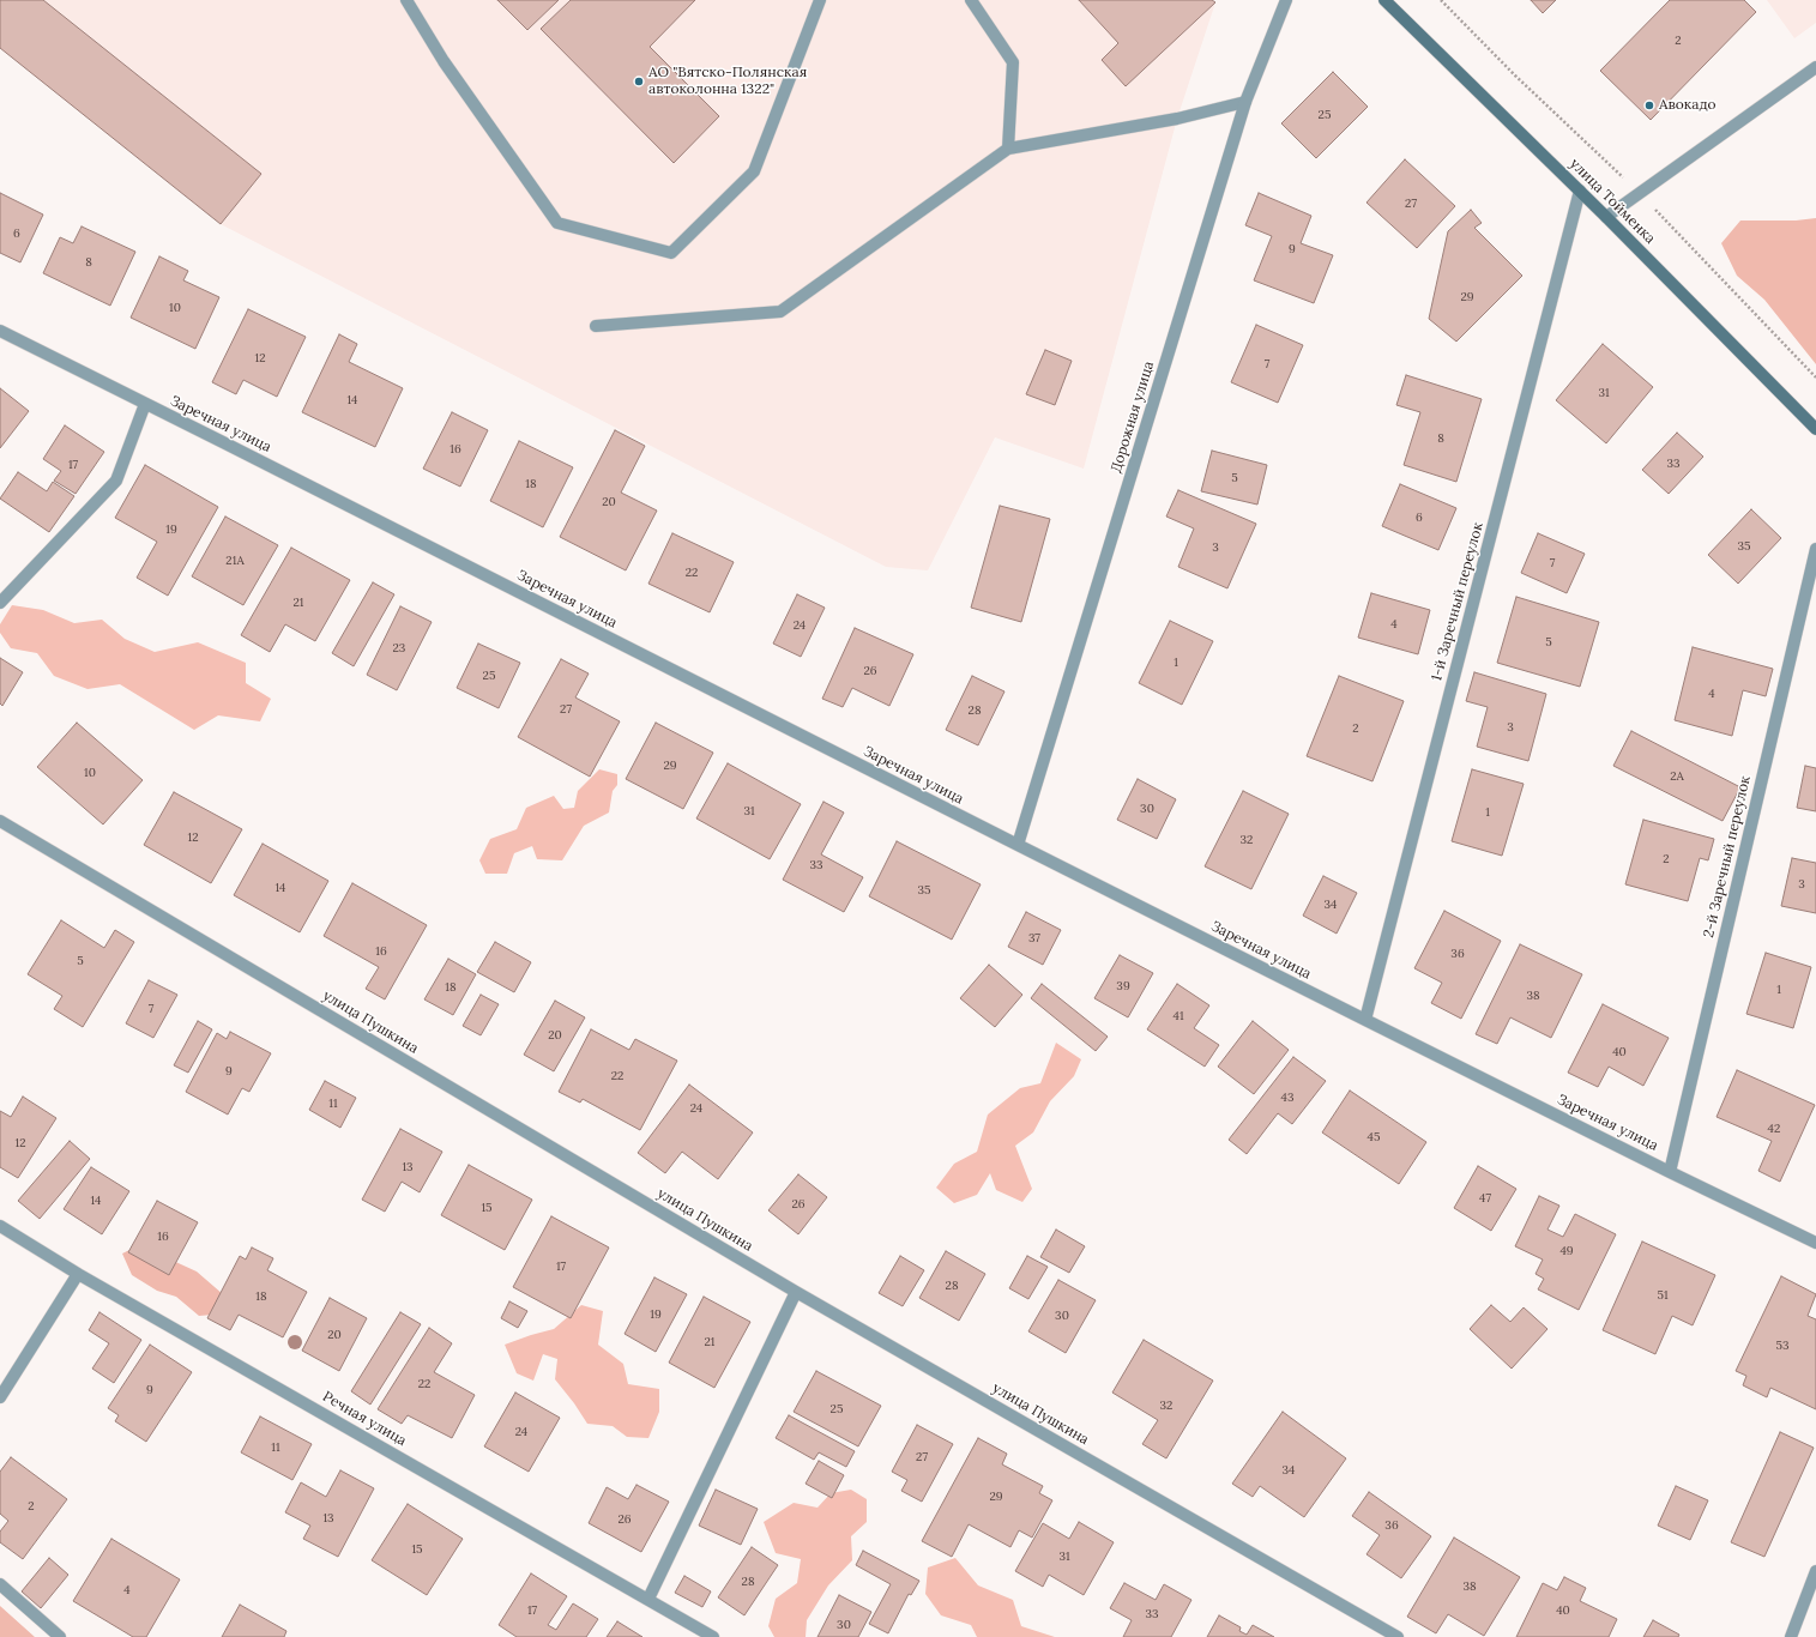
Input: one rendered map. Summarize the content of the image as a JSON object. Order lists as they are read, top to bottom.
{
  "streets": {
    "street": [
      "улица Тойменка",
      "Дорожная улица",
      "Заречная улица",
      "1-й Заречный переулок",
      "2-й Заречный переулок",
      "улица Пушкина",
      "Речная улица"
    ]
  },
  "crossings": [
    ["улица Тойменка", "1-й Заречный переулок"],
    ["Дорожная улица", "Заречная улица"],
    ["Заречная улица", "1-й Заречный переулок"],
    ["Заречная улица", "2-й Заречный переулок"]
  ],
  "places": ["АО \"Вятско-Полянская автоколонна 1322\"", "Авокадо"],
  "house_numbers": [
    "2",
    "25",
    "27",
    "6",
    "9",
    "8",
    "29",
    "10",
    "12",
    "7",
    "31",
    "14",
    "8",
    "16",
    "33",
    "17",
    "5",
    "18",
    "20",
    "6",
    "19",
    "35",
    "3",
    "21А",
    "7",
    "22",
    "21",
    "4",
    "24",
    "5",
    "23",
    "1",
    "26",
    "25",
    "4",
    "27",
    "28",
    "3",
    "2",
    "29",
    "10",
    "2А",
    "30",
    "31",
    "1",
    "12",
    "32",
    "2",
    "33",
    "3",
    "14",
    "35",
    "34",
    "37",
    "16",
    "36",
    "5",
    "39",
    "18",
    "1",
    "38",
    "7",
    "41",
    "20",
    "40",
    "9",
    "22",
    "43",
    "11",
    "24",
    "42",
    "45",
    "12",
    "13",
    "47",
    "14",
    "26",
    "15",
    "16",
    "49",
    "17",
    "28",
    "51",
    "18",
    "19",
    "30",
    "20",
    "21",
    "53",
    "22",
    "9",
    "32",
    "25",
    "24",
    "11",
    "27",
    "34",
    "29",
    "2",
    "13",
    "26",
    "36",
    "15",
    "31",
    "28",
    "38",
    "4",
    "17",
    "40",
    "33",
    "30"
  ]
}
